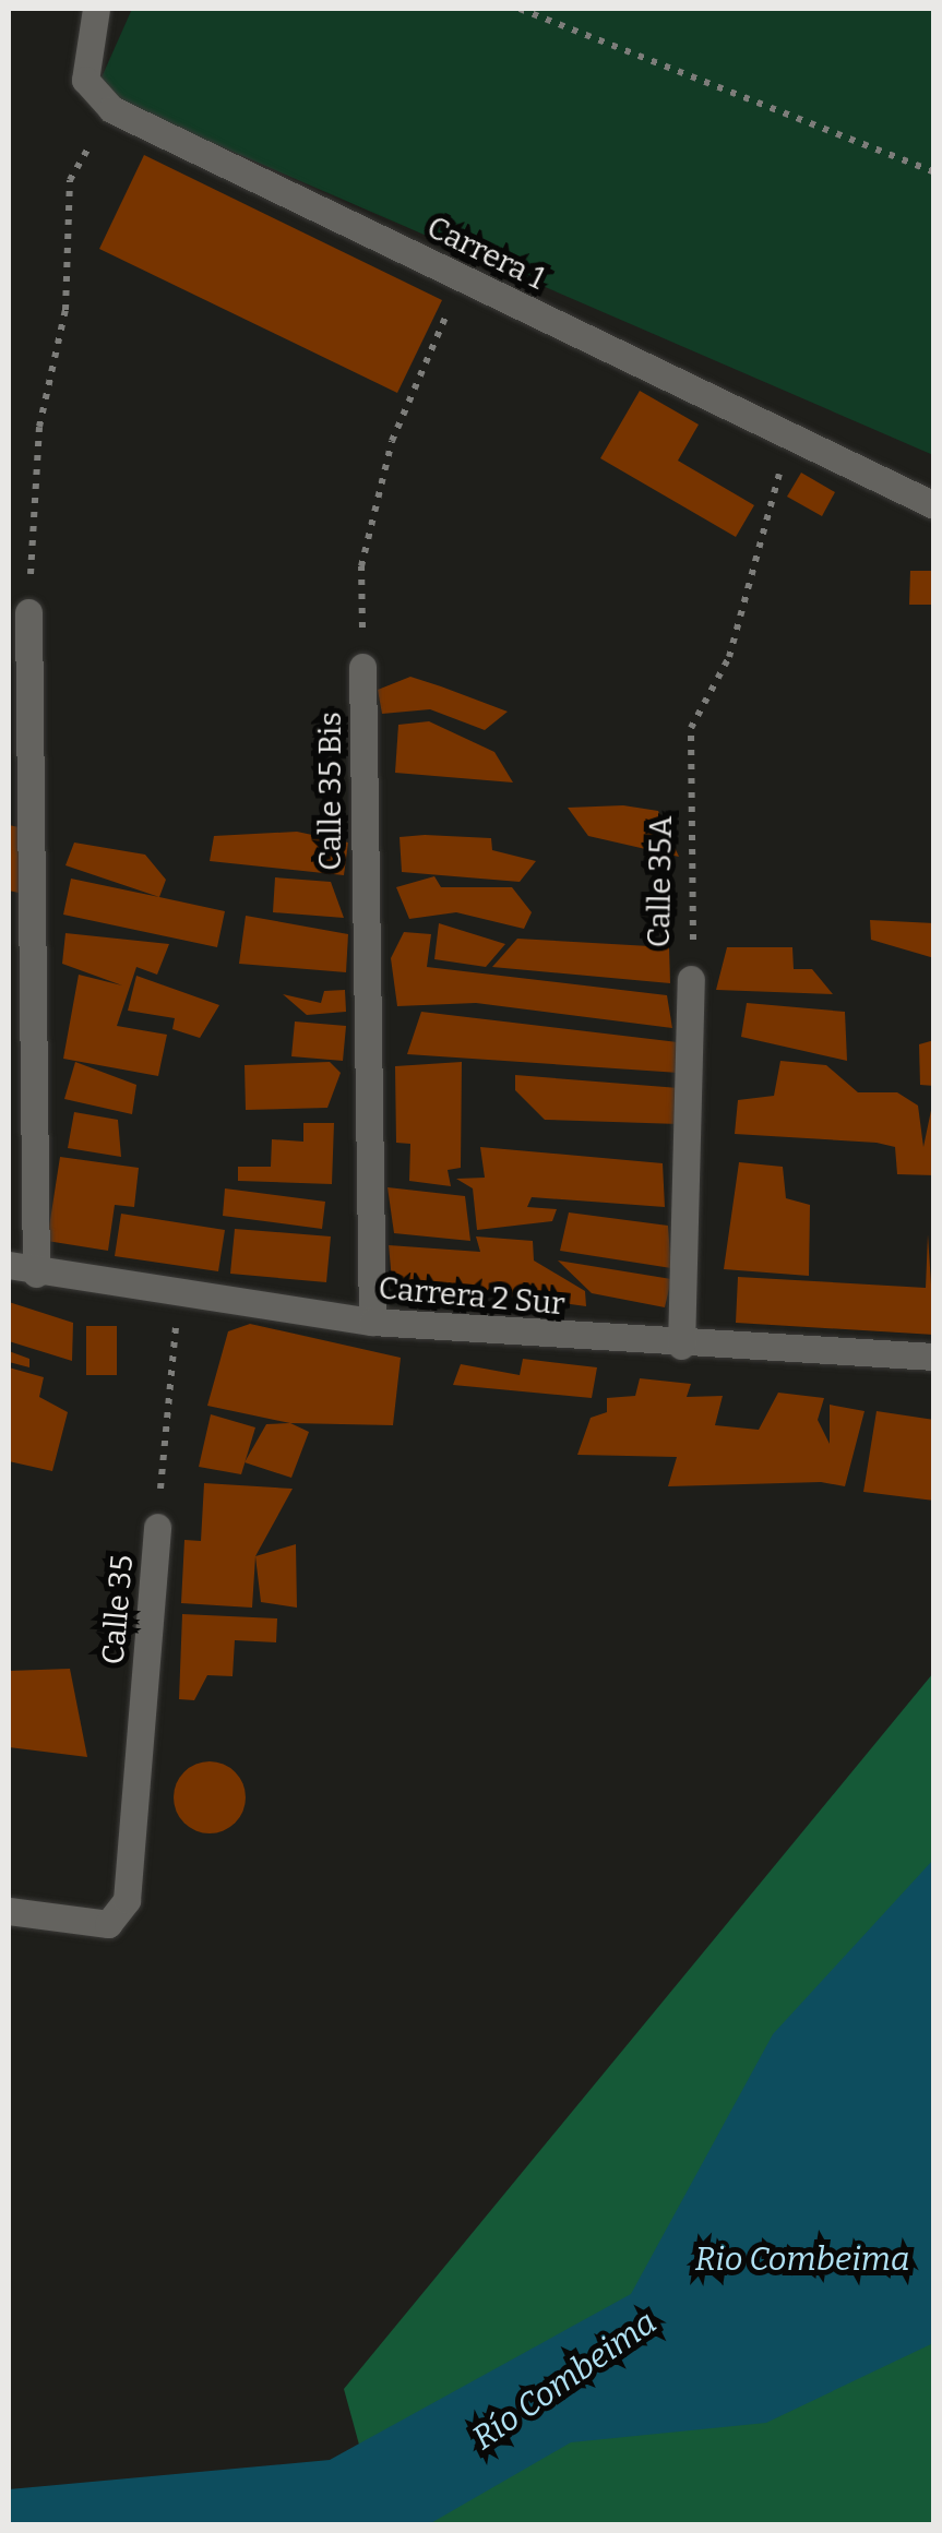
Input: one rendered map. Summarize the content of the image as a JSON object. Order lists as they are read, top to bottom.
{
  "streets": {
    "street": [
      "Carrera 1",
      "Calle 35 Bis",
      "Calle 35A",
      "Carrera 2 Sur",
      "Calle 35"
    ]
  },
  "crossings": [
    ["Carrera 1", "Calle 35A"],
    ["Calle 35 Bis", "Carrera 2 Sur"],
    ["Calle 35A", "Carrera 2 Sur"],
    ["Carrera 2 Sur", "Calle 35"]
  ],
  "water": ["Rio Combeima", "Río Combeima"]
}
